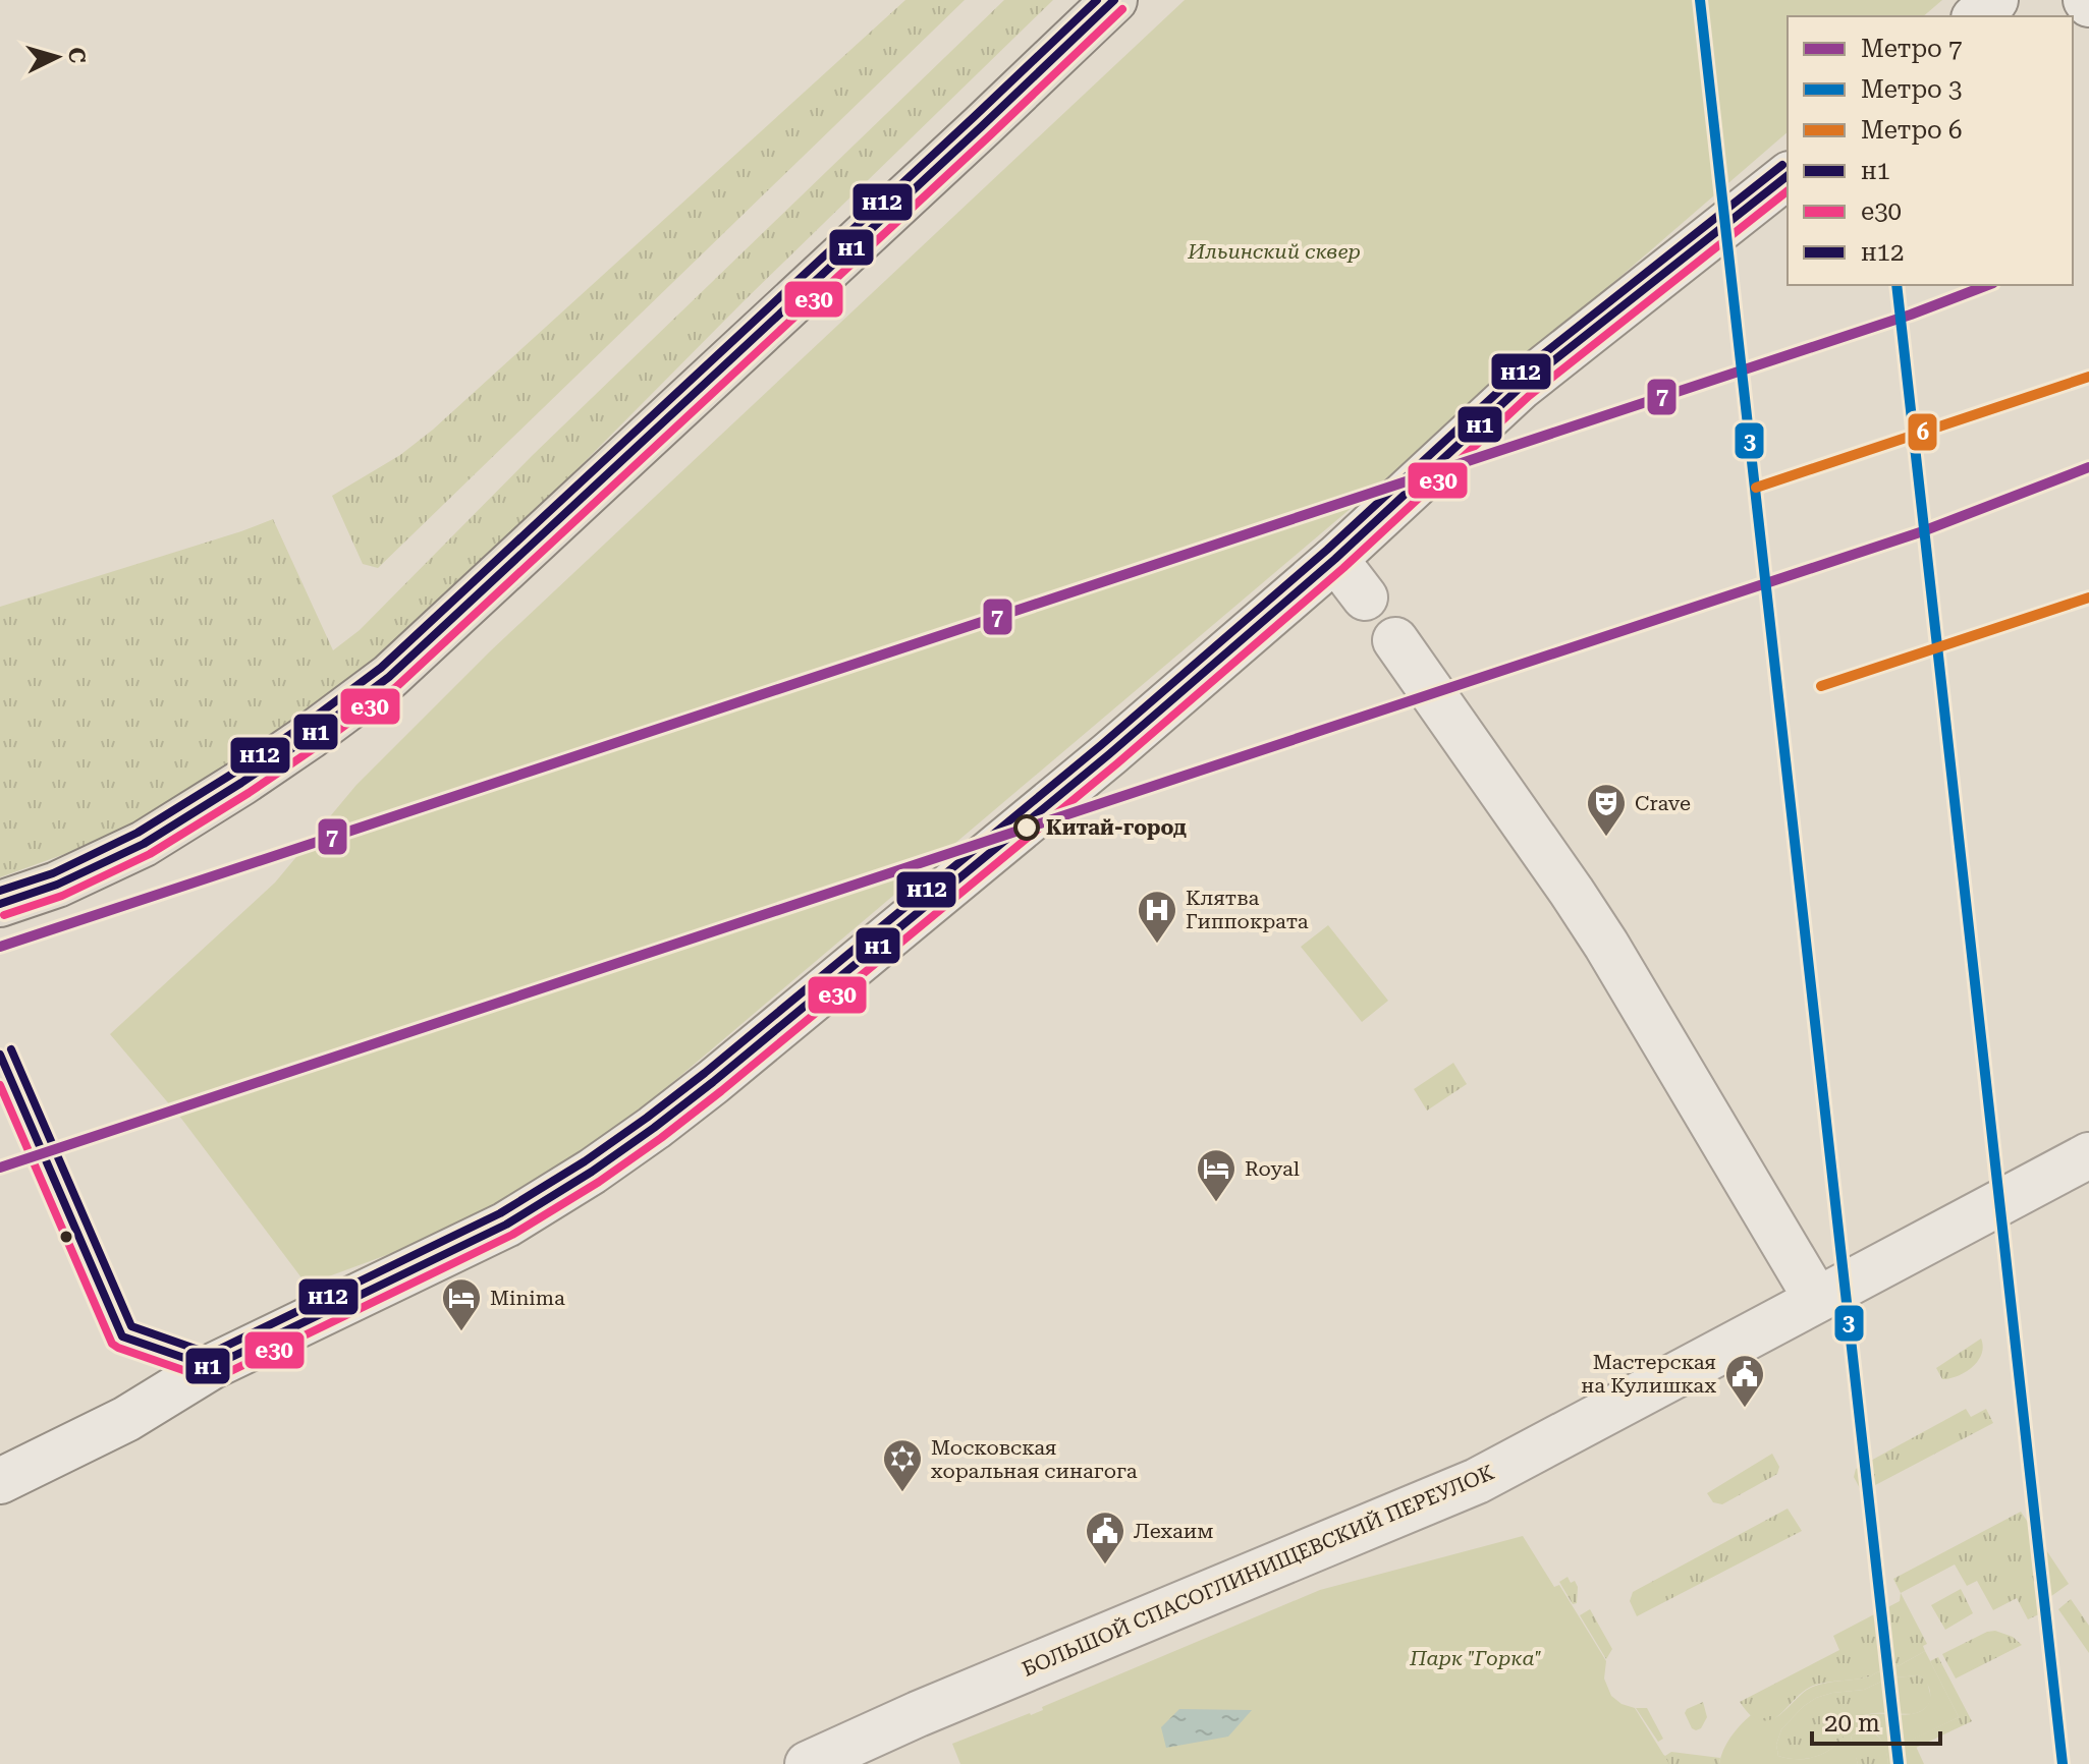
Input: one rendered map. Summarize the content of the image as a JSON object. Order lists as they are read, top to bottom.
{
  "streets": {
    "main road": ["БОЛЬШОЙ СПАСОГЛИНИЩЕВСКИЙ ПЕРЕУЛОК"]
  },
  "parks": ["Ильинский сквер", "Парк \"Горка\""],
  "places": {
    "other": ["Китай-город"],
    "theatre": ["Crave"],
    "hospital": ["Клятва Гиппократа"],
    "hotel": ["Royal", "Minima"],
    "public building": ["Мастерская на Кулишках", "Лехаим"],
    "synagogue": ["Московская хоральная синагога"]
  },
  "lines": [
    "metro line 3",
    "transit line н1",
    "transit line н12",
    "transit line е30",
    "metro line 7",
    "metro line 6"
  ],
  "legend": [
    "Метро 7",
    "Метро 3",
    "Метро 6",
    "н1",
    "е30",
    "н12"
  ],
  "scale_bar": "20 m",
  "north": "right"
}
